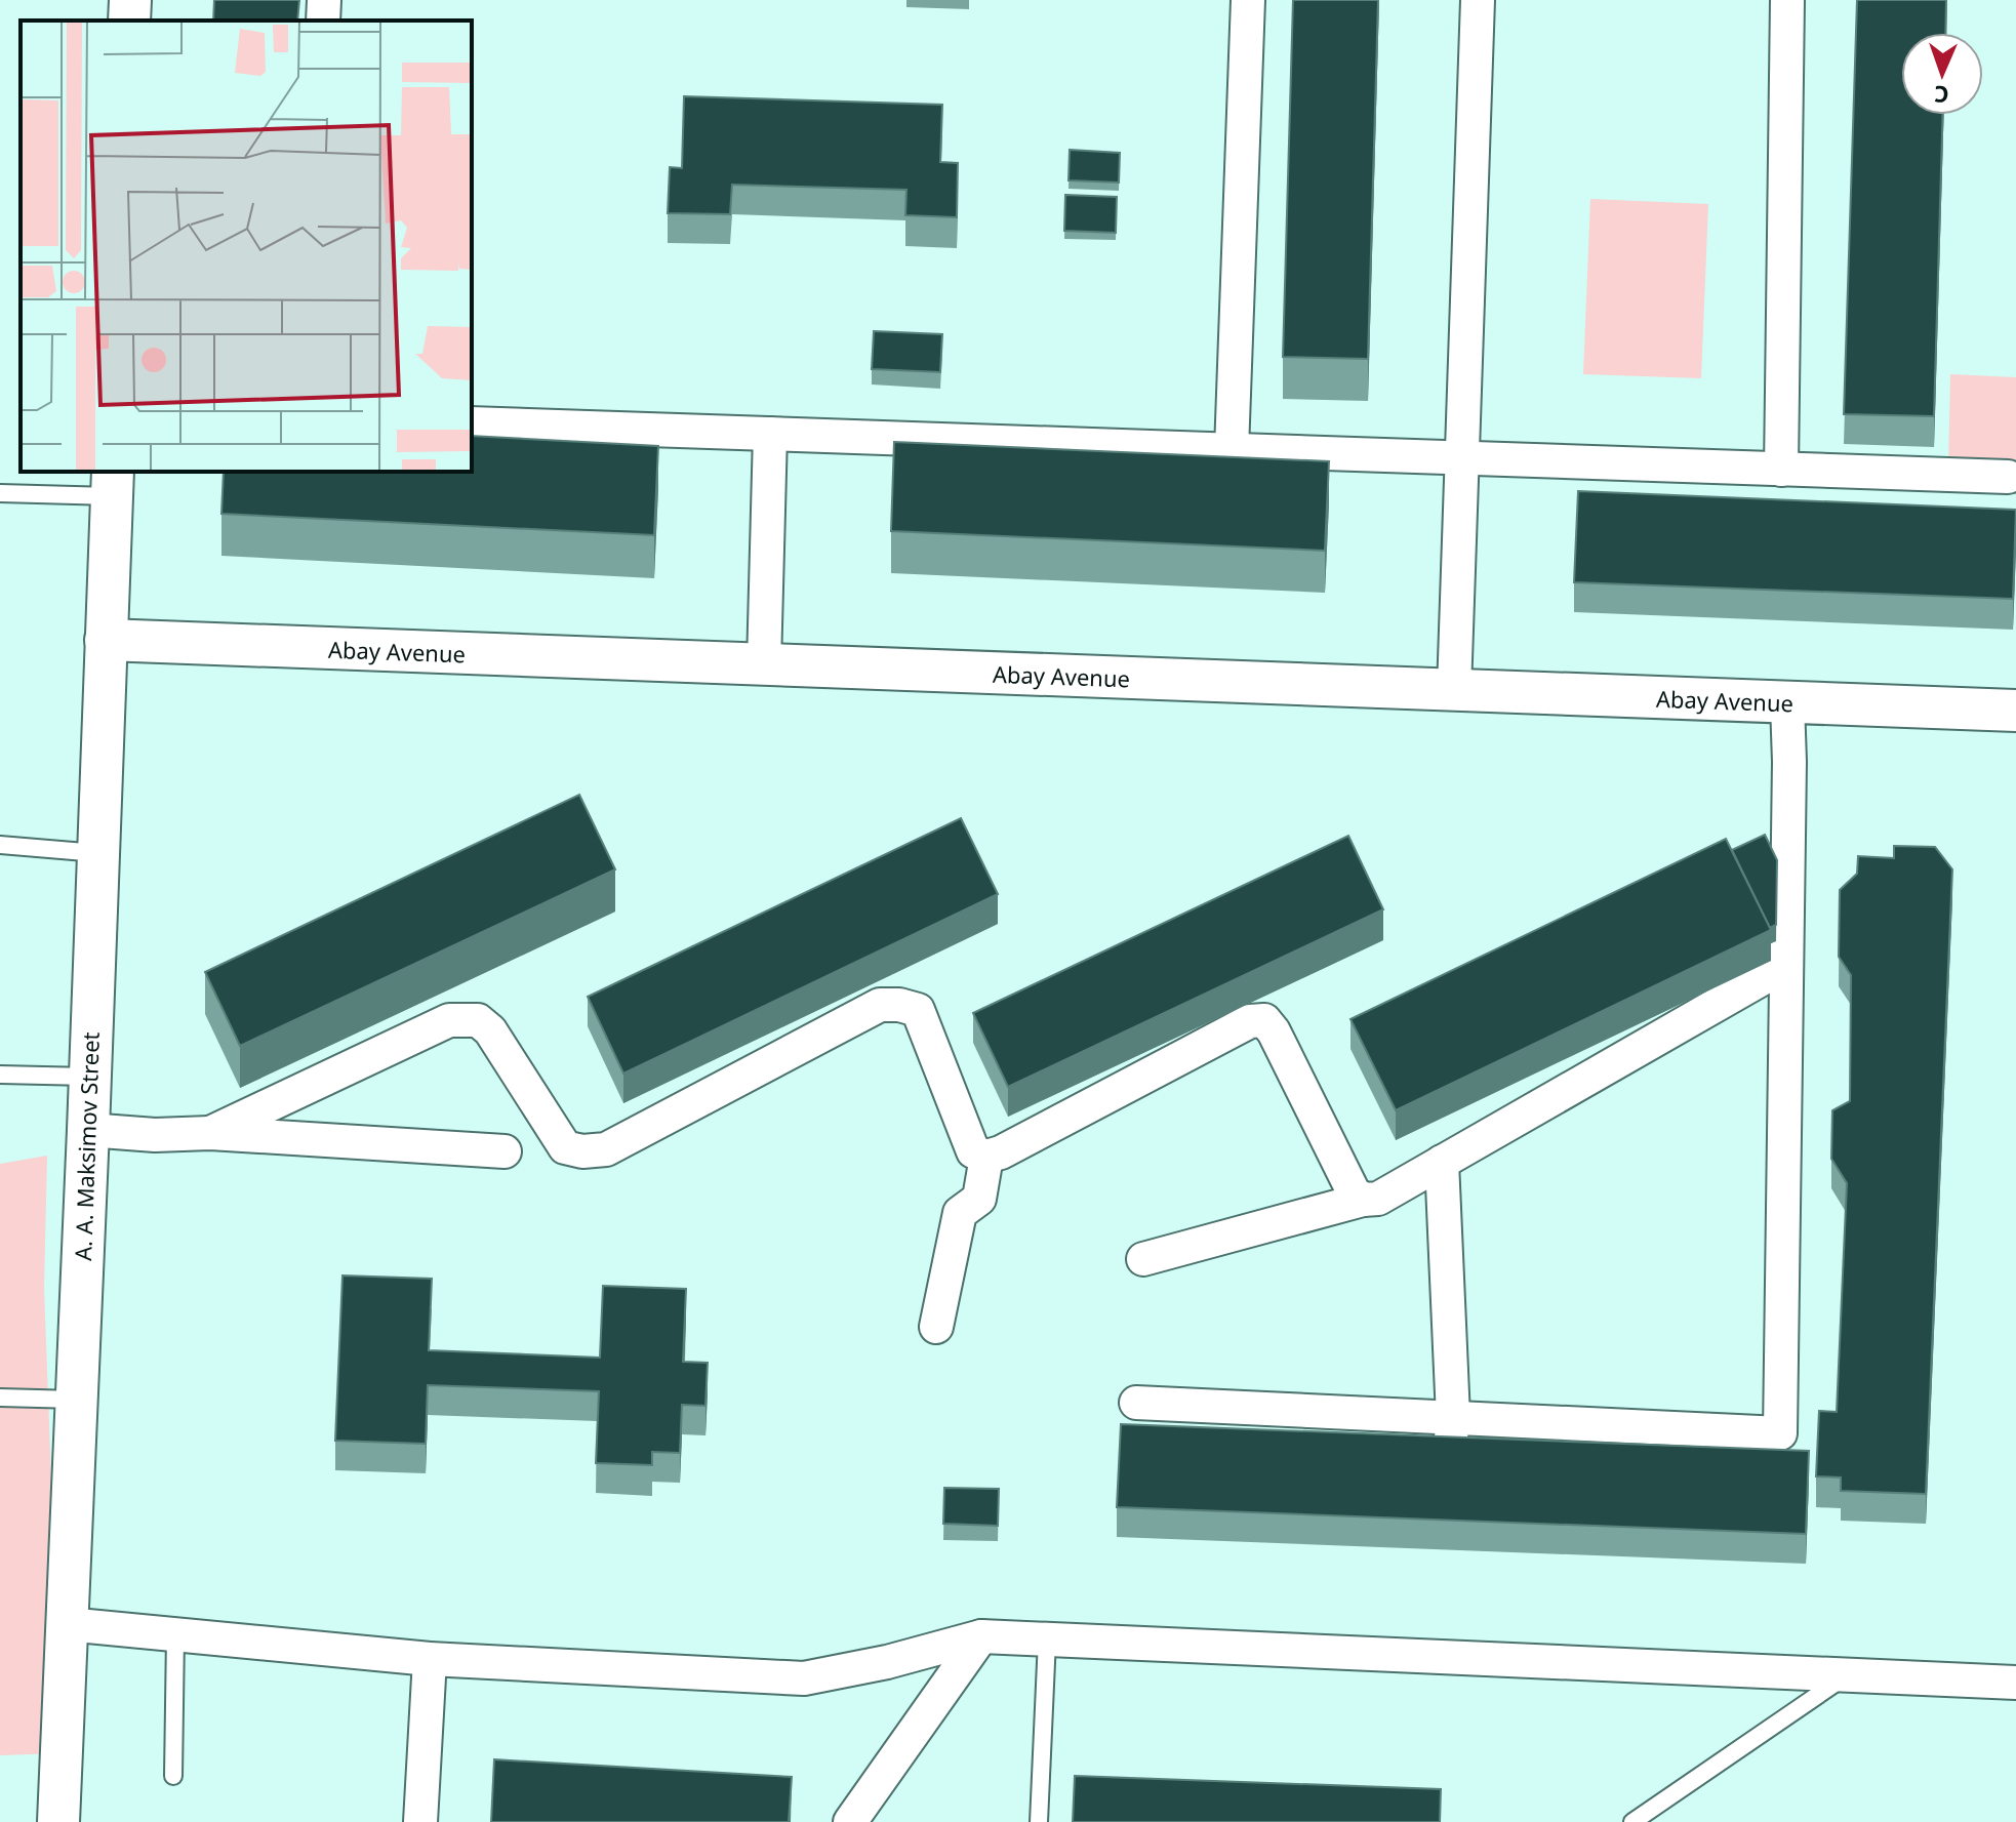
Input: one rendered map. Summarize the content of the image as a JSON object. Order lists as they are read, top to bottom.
{
  "streets": {
    "street": ["Abay Avenue", "A. A. Maksimov Street"]
  },
  "crossings": [
    ["Abay Avenue", "A. A. Maksimov Street"]
  ],
  "north": "bottom"
}
